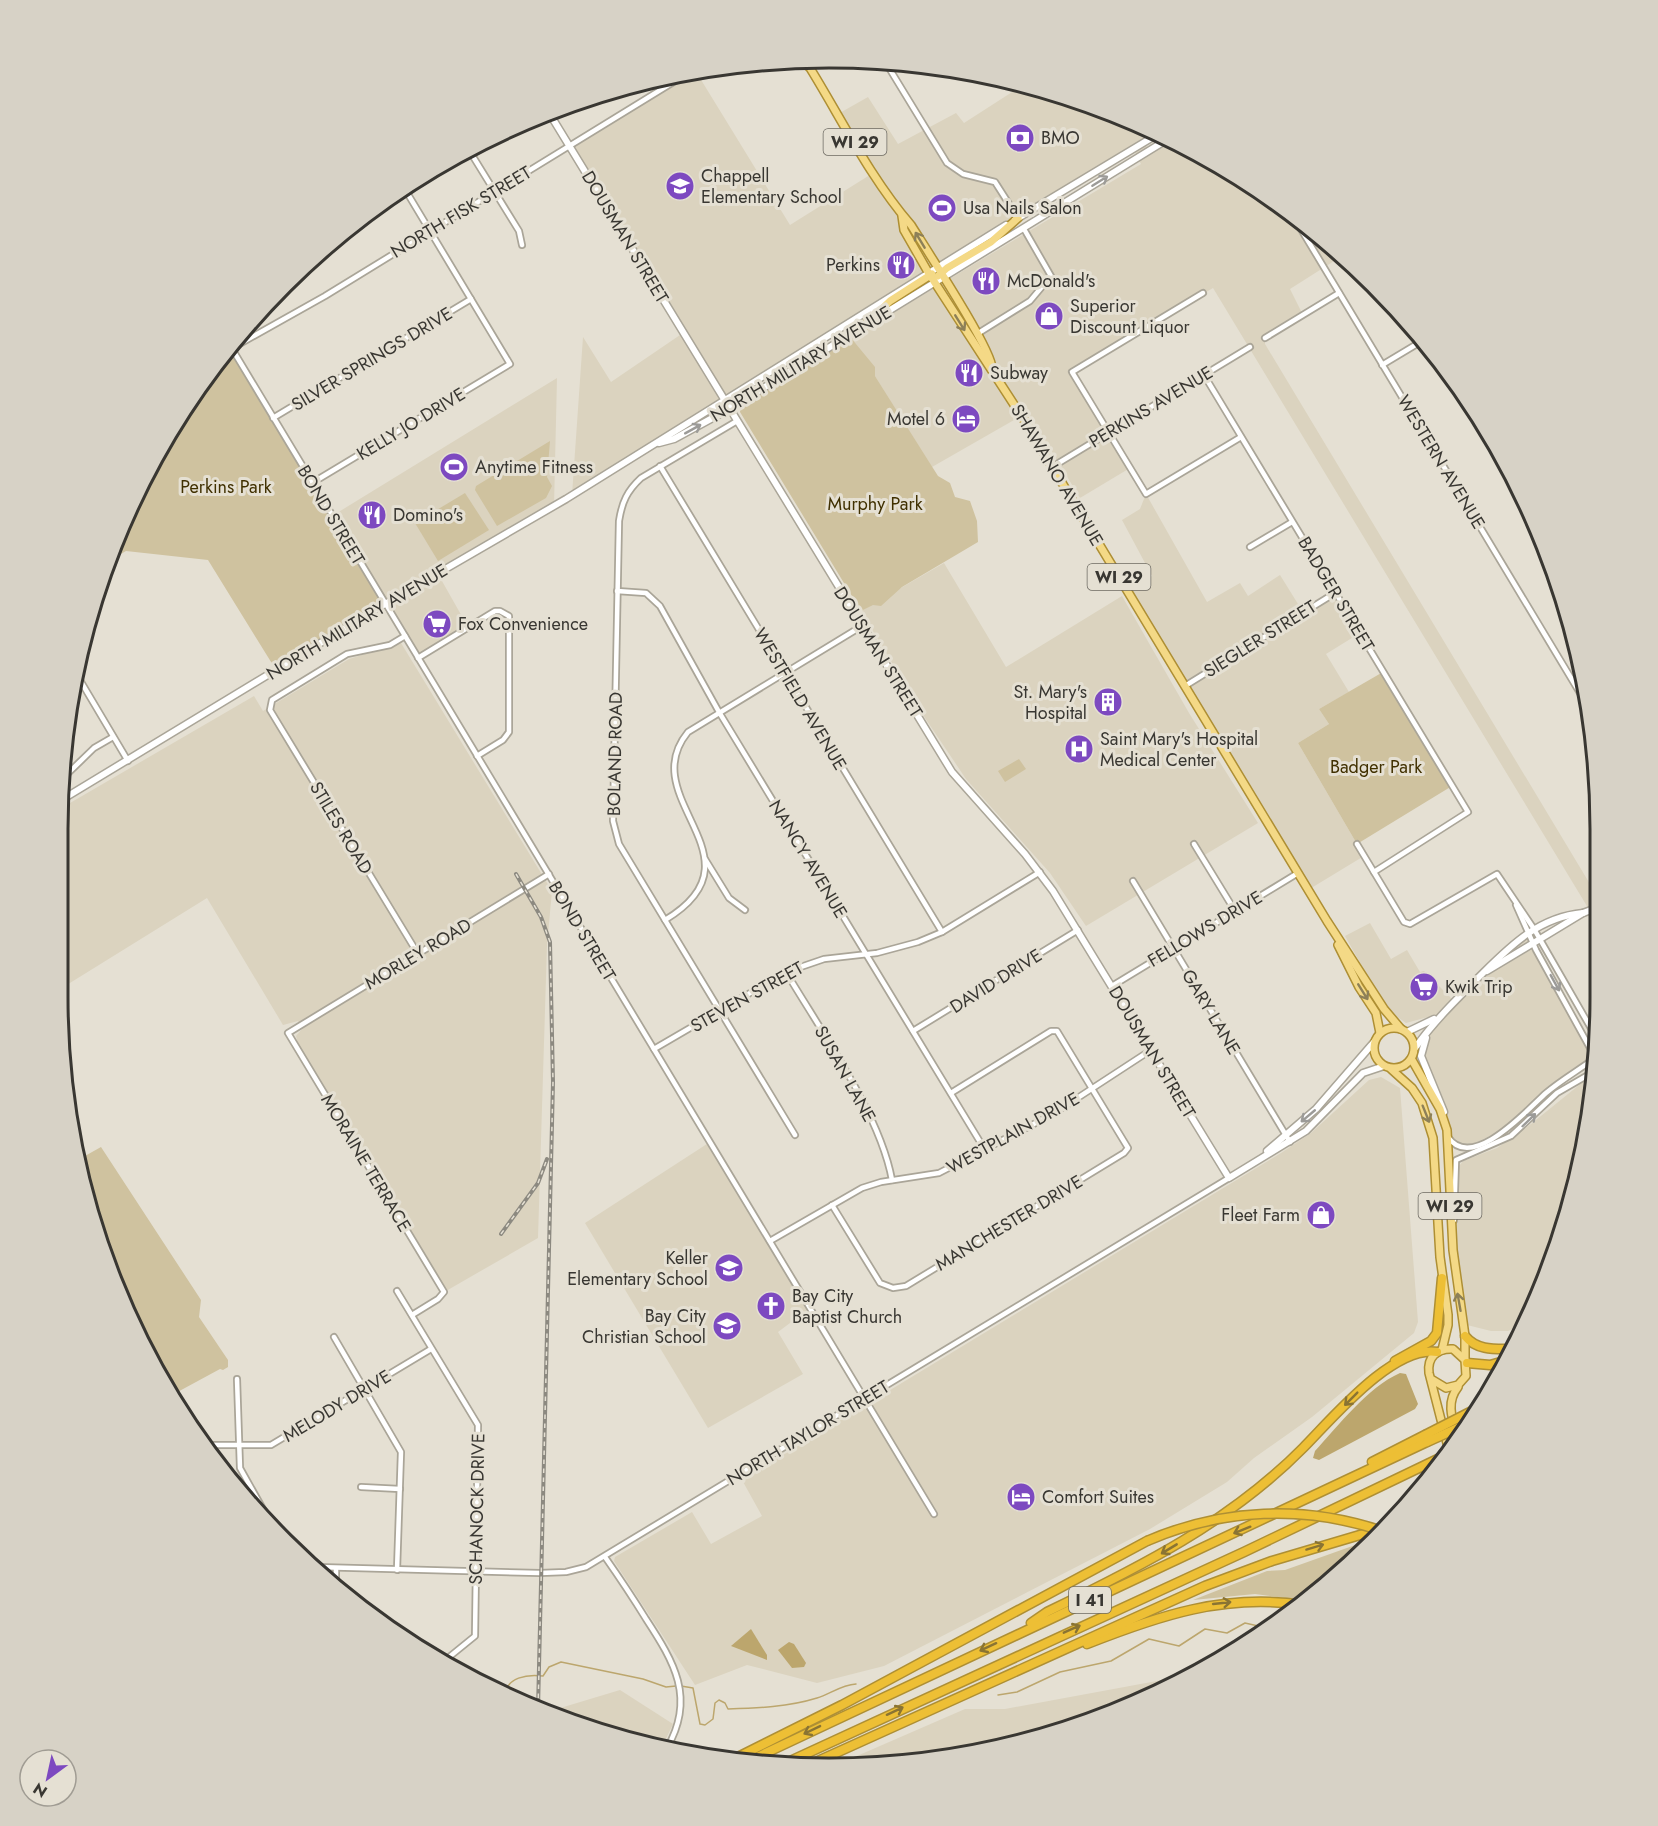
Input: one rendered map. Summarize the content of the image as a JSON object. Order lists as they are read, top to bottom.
{
  "streets": {
    "highway": ["I 41"],
    "main road": ["WI 29", "SHAWANO AVENUE"],
    "street": [
      "NORTH FISK STREET",
      "DOUSMAN STREET",
      "SILVER SPRINGS DRIVE",
      "NORTH MILITARY AVENUE",
      "PERKINS AVENUE",
      "KELLY JO DRIVE",
      "WESTERN AVENUE",
      "BOND STREET",
      "BADGER STREET",
      "SIEGLER STREET",
      "WESTFIELD AVENUE",
      "BOLAND ROAD",
      "STILES ROAD",
      "NANCY AVENUE",
      "FELLOWS DRIVE",
      "MORLEY ROAD",
      "DAVID DRIVE",
      "STEVEN STREET",
      "GARY LANE",
      "SUSAN LANE",
      "WESTPLAIN DRIVE",
      "MORAINE TERRACE",
      "MANCHESTER DRIVE",
      "MELODY DRIVE",
      "NORTH TAYLOR STREET",
      "SCHANOCK DRIVE"
    ]
  },
  "crossings": [
    ["WI 29", "SHAWANO AVENUE"],
    ["NORTH FISK STREET", "DOUSMAN STREET"],
    ["DOUSMAN STREET", "NORTH MILITARY AVENUE"],
    ["DOUSMAN STREET", "BOLAND ROAD"],
    ["DOUSMAN STREET", "FELLOWS DRIVE"],
    ["DOUSMAN STREET", "DAVID DRIVE"],
    ["DOUSMAN STREET", "STEVEN STREET"],
    ["DOUSMAN STREET", "WESTPLAIN DRIVE"],
    ["DOUSMAN STREET", "NORTH TAYLOR STREET"],
    ["SILVER SPRINGS DRIVE", "KELLY JO DRIVE"],
    ["SILVER SPRINGS DRIVE", "BOND STREET"],
    ["NORTH MILITARY AVENUE", "SHAWANO AVENUE"],
    ["NORTH MILITARY AVENUE", "BOND STREET"],
    ["PERKINS AVENUE", "SHAWANO AVENUE"],
    ["PERKINS AVENUE", "BADGER STREET"],
    ["KELLY JO DRIVE", "BOND STREET"],
    ["SHAWANO AVENUE", "SIEGLER STREET"],
    ["SHAWANO AVENUE", "FELLOWS DRIVE"],
    ["BOND STREET", "STILES ROAD"],
    ["BOND STREET", "MORLEY ROAD"],
    ["BOND STREET", "STEVEN STREET"],
    ["BOND STREET", "WESTPLAIN DRIVE"],
    ["BOND STREET", "NORTH TAYLOR STREET"],
    ["BADGER STREET", "SIEGLER STREET"],
    ["WESTFIELD AVENUE", "BOLAND ROAD"],
    ["WESTFIELD AVENUE", "STEVEN STREET"],
    ["BOLAND ROAD", "NANCY AVENUE"],
    ["BOLAND ROAD", "STEVEN STREET"],
    ["STILES ROAD", "MORLEY ROAD"],
    ["NANCY AVENUE", "DAVID DRIVE"],
    ["NANCY AVENUE", "STEVEN STREET"],
    ["NANCY AVENUE", "WESTPLAIN DRIVE"],
    ["FELLOWS DRIVE", "GARY LANE"],
    ["MORLEY ROAD", "MORAINE TERRACE"],
    ["STEVEN STREET", "SUSAN LANE"],
    ["SUSAN LANE", "WESTPLAIN DRIVE"],
    ["WESTPLAIN DRIVE", "MANCHESTER DRIVE"],
    ["MORAINE TERRACE", "SCHANOCK DRIVE"],
    ["MELODY DRIVE", "SCHANOCK DRIVE"],
    ["NORTH TAYLOR STREET", "SCHANOCK DRIVE"]
  ],
  "parks": ["Perkins Park", "Murphy Park", "Badger Park"],
  "places": {
    "bank": ["BMO"],
    "school or university": ["Chappell Elementary School", "Keller Elementary School", "Bay City Christian School"],
    "sports": ["Usa Nails Salon", "Anytime Fitness"],
    "restaurant": [
      "Perkins",
      "McDonald's",
      "Subway",
      "Domino's"
    ],
    "shop": ["Superior Discount Liquor", "Fleet Farm"],
    "hotel": ["Motel 6", "Comfort Suites"],
    "supermarket": ["Fox Convenience", "Kwik Trip"],
    "building": ["St. Mary's Hospital"],
    "hospital": ["Saint Mary's Hospital Medical Center"],
    "church": ["Bay City Baptist Church"]
  },
  "north": "bottom left"
}
